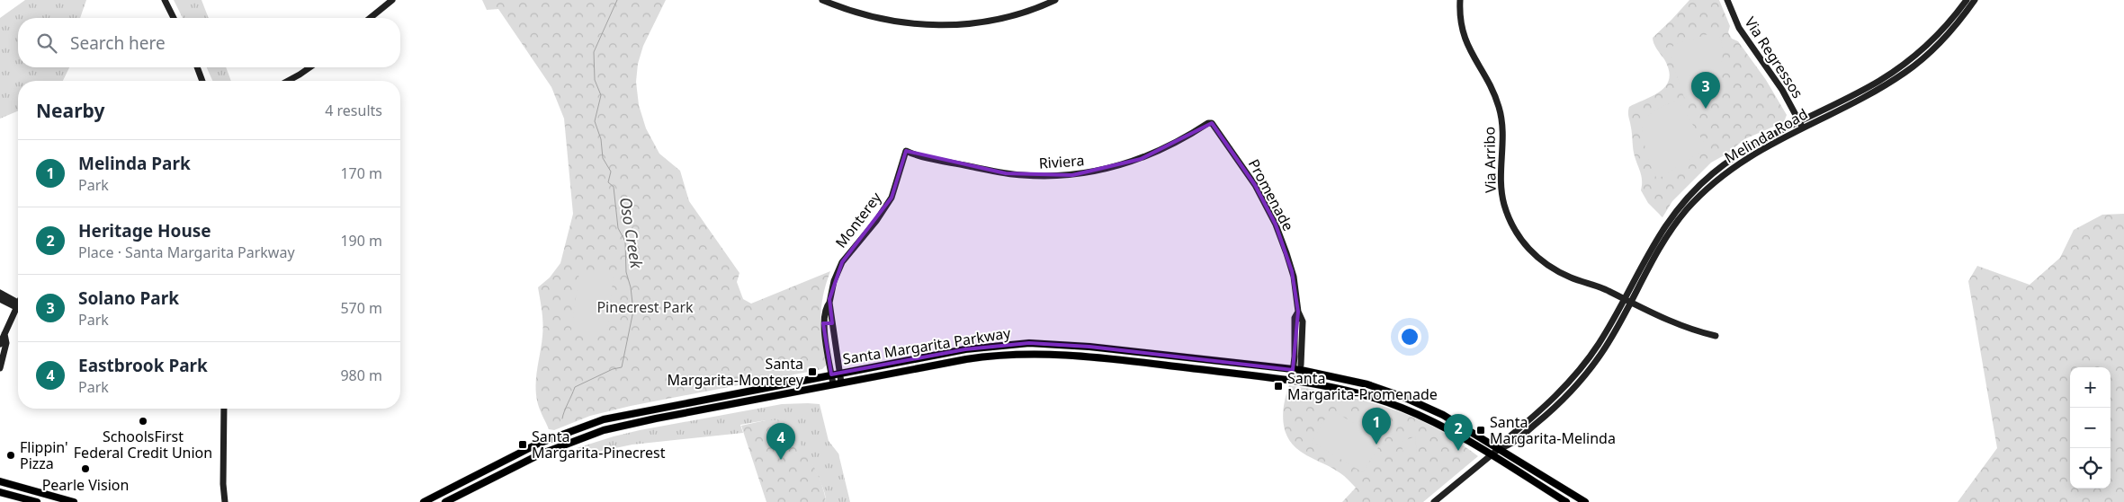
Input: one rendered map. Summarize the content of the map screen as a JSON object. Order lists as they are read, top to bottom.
{
  "streets": {
    "main road": [
      "Via Regressos",
      "Melinda Road",
      "Via Arribo",
      "Riviera",
      "Promenade",
      "Monterey",
      "Santa Margarita Parkway"
    ]
  },
  "crossings": [
    ["Via Regressos", "Melinda Road"],
    ["Melinda Road", "Via Arribo"],
    ["Melinda Road", "Santa Margarita Parkway"],
    ["Riviera", "Promenade"],
    ["Riviera", "Monterey"],
    ["Promenade", "Santa Margarita Parkway"],
    ["Monterey", "Santa Margarita Parkway"]
  ],
  "water": ["Oso Creek"],
  "parks": ["Pinecrest Park"],
  "places": {
    "transit": [
      "Santa Margarita-Monterey",
      "Santa Margarita-Promenade",
      "Santa Margarita-Melinda",
      "Santa Margarita-Pinecrest"
    ],
    "other": ["SchoolsFirst Federal Credit Union", "Flippin' Pizza", "Pearle Vision"]
  },
  "page": {
    "search": "Search here",
    "pins": [
      "3",
      "1",
      "2",
      "4"
    ],
    "heading": ["Nearby", "4 results"],
    "list": [
      {
        "mark": "1",
        "name": "Melinda Park",
        "note": "Park",
        "value": "170 m"
      },
      {
        "mark": "2",
        "name": "Heritage House",
        "note": "Place · Santa Margarita Parkway",
        "value": "190 m"
      },
      {
        "mark": "3",
        "name": "Solano Park",
        "note": "Park",
        "value": "570 m"
      },
      {
        "mark": "4",
        "name": "Eastbrook Park",
        "note": "Park",
        "value": "980 m"
      }
    ],
    "map_buttons": ["+", "−"]
  }
}
